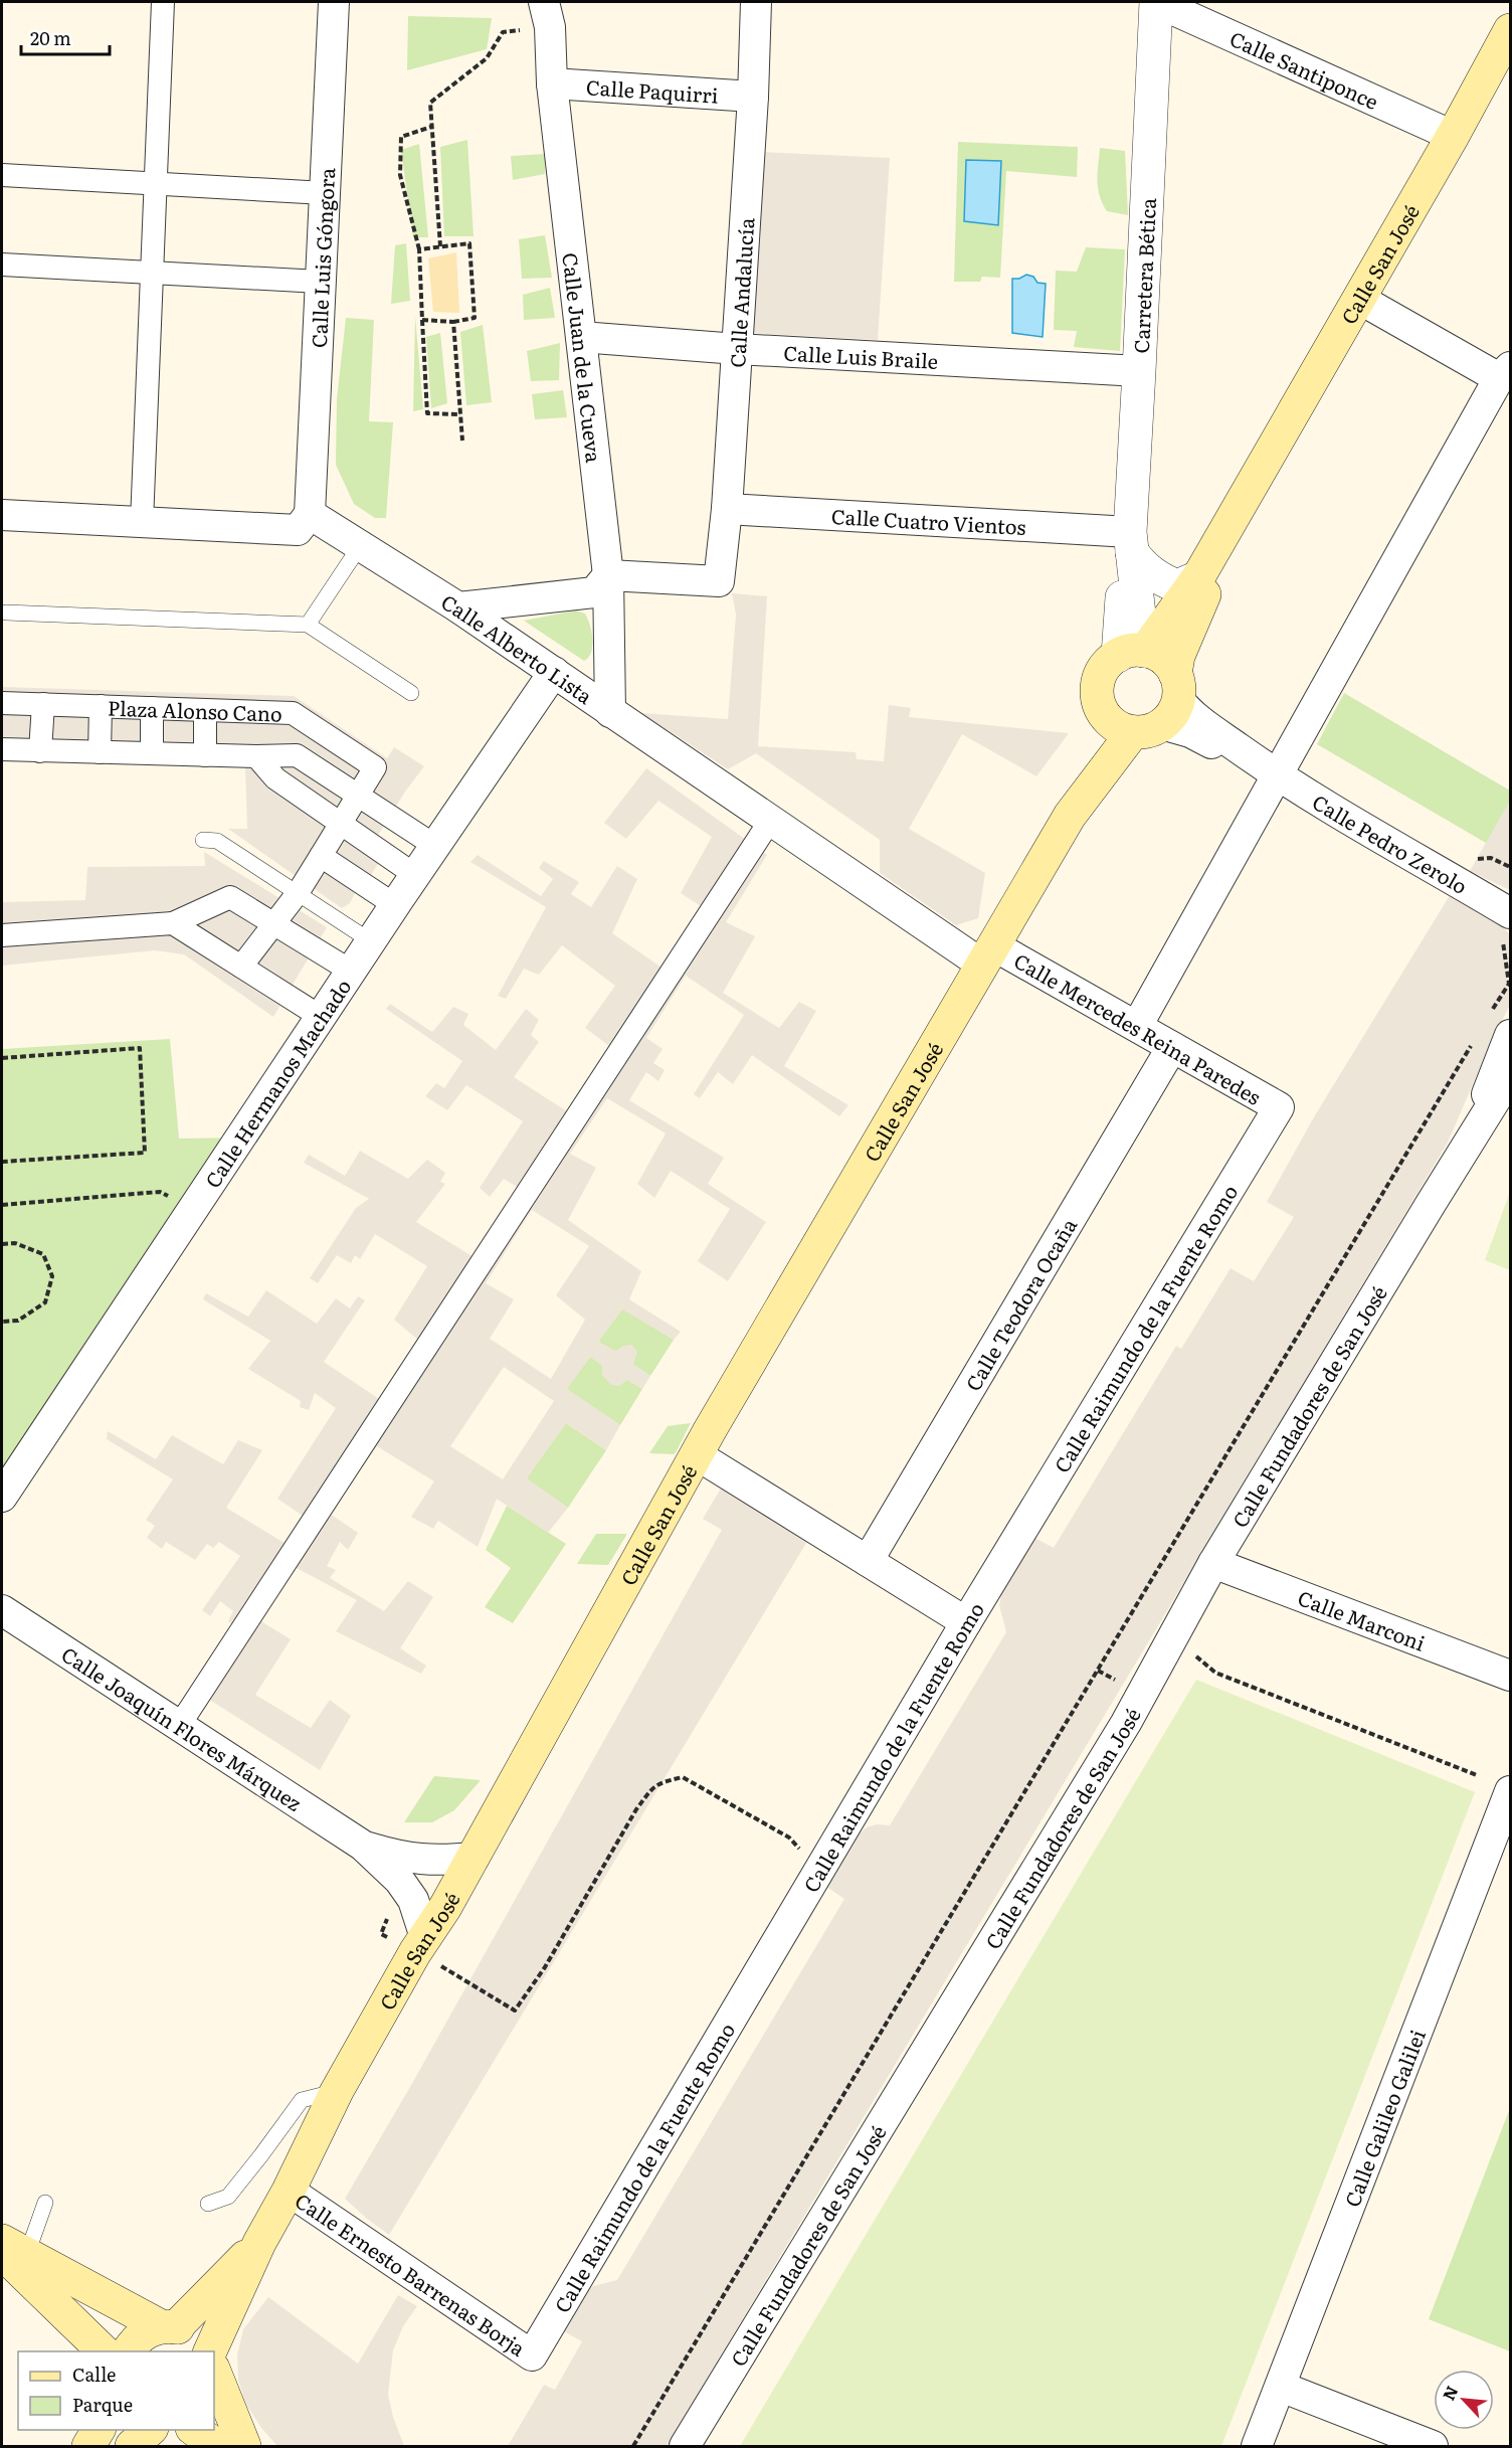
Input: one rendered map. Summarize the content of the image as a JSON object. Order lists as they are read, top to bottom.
{
  "streets": {
    "main road": ["Calle San José"],
    "street": [
      "Calle Santiponce",
      "Calle Paquirri",
      "Calle Luis Góngora",
      "Carretera Bética",
      "Calle Andalucía",
      "Calle Luis Braile",
      "Calle Juan de la Cueva",
      "Calle Cuatro Vientos",
      "Calle Alberto Lista",
      "Plaza Alonso Cano",
      "Calle Pedro Zerolo",
      "Calle Mercedes Reina Paredes",
      "Calle Hermanos Machado",
      "Calle Teodora Ocaña",
      "Calle Raimundo de la Fuente Romo",
      "Calle Fundadores de San José",
      "Calle Marconi",
      "Calle Joaquín Flores Márquez",
      "Calle Galileo Galilei",
      "Calle Ernesto Barrenas Borja"
    ]
  },
  "crossings": [
    ["Calle Santiponce", "Calle San José"],
    ["Calle Santiponce", "Carretera Bética"],
    ["Calle Paquirri", "Calle Andalucía"],
    ["Calle Paquirri", "Calle Juan de la Cueva"],
    ["Calle Luis Góngora", "Calle Alberto Lista"],
    ["Calle San José", "Carretera Bética"],
    ["Calle San José", "Calle Alberto Lista"],
    ["Calle San José", "Calle Pedro Zerolo"],
    ["Calle San José", "Calle Mercedes Reina Paredes"],
    ["Calle San José", "Calle Joaquín Flores Márquez"],
    ["Calle San José", "Calle Ernesto Barrenas Borja"],
    ["Carretera Bética", "Calle Luis Braile"],
    ["Carretera Bética", "Calle Cuatro Vientos"],
    ["Calle Andalucía", "Calle Luis Braile"],
    ["Calle Andalucía", "Calle Juan de la Cueva"],
    ["Calle Andalucía", "Calle Cuatro Vientos"],
    ["Calle Luis Braile", "Calle Juan de la Cueva"],
    ["Calle Juan de la Cueva", "Calle Alberto Lista"],
    ["Calle Alberto Lista", "Calle Mercedes Reina Paredes"],
    ["Calle Alberto Lista", "Calle Hermanos Machado"],
    ["Calle Mercedes Reina Paredes", "Calle Teodora Ocaña"],
    ["Calle Mercedes Reina Paredes", "Calle Raimundo de la Fuente Romo"],
    ["Calle Raimundo de la Fuente Romo", "Calle Ernesto Barrenas Borja"],
    ["Calle Fundadores de San José", "Calle Marconi"]
  ],
  "legend": ["Calle", "Parque"],
  "scale_bar": "20 m",
  "north": "top left"
}
